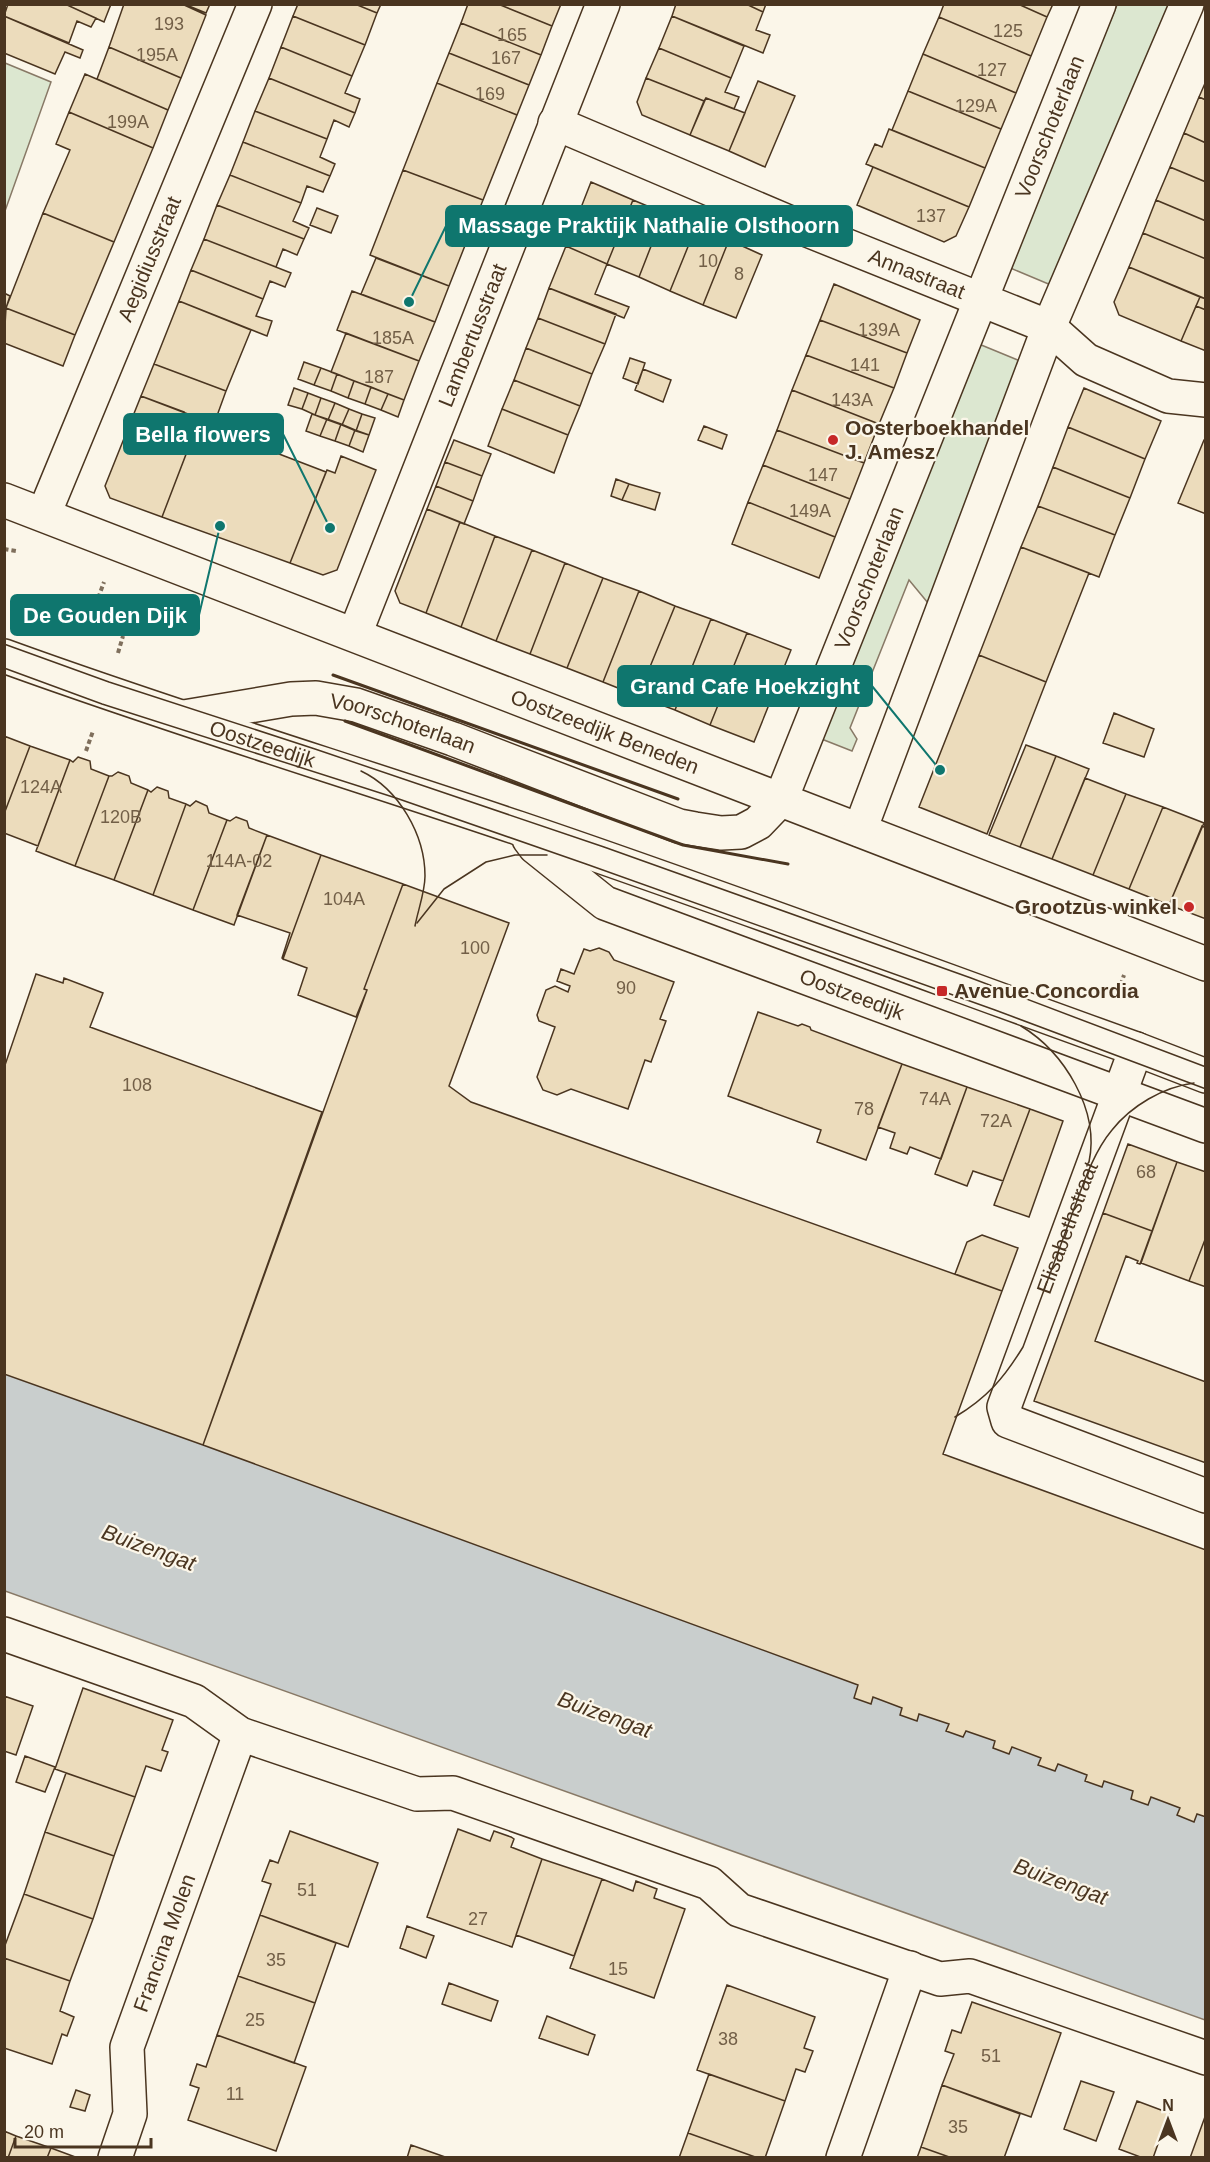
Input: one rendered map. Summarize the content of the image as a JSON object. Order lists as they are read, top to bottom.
{
  "streets": {
    "street": [
      "Voorschoterlaan",
      "Aegidiusstraat",
      "Annastraat",
      "Lambertusstraat",
      "Oostzeedijk Beneden",
      "Oostzeedijk",
      "Elisabethstraat",
      "Francina Molen"
    ]
  },
  "crossings": [
    ["Voorschoterlaan", "Annastraat"],
    ["Voorschoterlaan", "Oostzeedijk Beneden"],
    ["Voorschoterlaan", "Oostzeedijk"],
    ["Aegidiusstraat", "Oostzeedijk Beneden"],
    ["Annastraat", "Lambertusstraat"],
    ["Lambertusstraat", "Oostzeedijk Beneden"],
    ["Oostzeedijk", "Elisabethstraat"]
  ],
  "water": ["Buizengat"],
  "places": {
    "other": [
      "Massage Praktijk Nathalie Olsthoorn",
      "Oosterboekhandel J. Amesz",
      "De Gouden Dijk",
      "Bella flowers",
      "Grand Cafe Hoekzight",
      "Grootzus winkel"
    ],
    "transit": ["Avenue Concordia"]
  },
  "house_numbers": [
    "193",
    "125",
    "165",
    "195A",
    "167",
    "127",
    "169",
    "129A",
    "199A",
    "137",
    "10",
    "8",
    "139A",
    "185A",
    "141",
    "187",
    "143A",
    "147",
    "149A",
    "124A",
    "120B",
    "114A-02",
    "104A",
    "100",
    "90",
    "108",
    "74A",
    "78",
    "72A",
    "68",
    "51",
    "27",
    "35",
    "15",
    "25",
    "38",
    "51",
    "11",
    "35"
  ],
  "scale_bar": "20 m",
  "north": "top"
}
